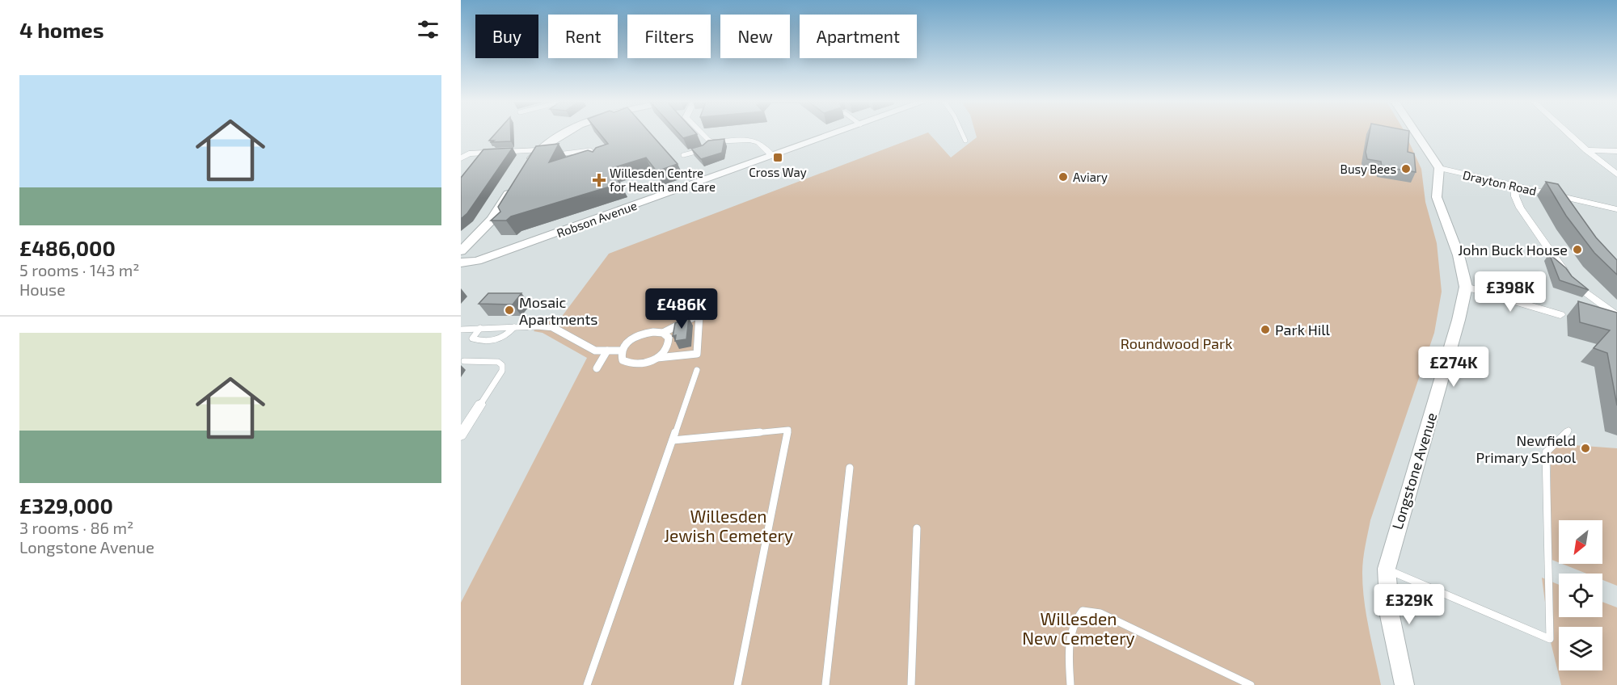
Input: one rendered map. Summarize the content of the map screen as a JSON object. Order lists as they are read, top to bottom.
{
  "streets": {
    "street": ["Drayton Road", "Robson Avenue", "Longstone Avenue"]
  },
  "crossings": [
    ["Drayton Road", "Longstone Avenue"]
  ],
  "parks": ["Roundwood Park", "Willesden Jewish Cemetery", "Willesden New Cemetery"],
  "places": {
    "transit": ["Cross Way"],
    "other": [
      "Busy Bees",
      "Aviary",
      "John Buck House",
      "Mosaic Apartments",
      "Park Hill",
      "Newfield Primary School"
    ],
    "health": ["Willesden Centre for Health and Care"]
  },
  "north": "bottom left",
  "page": {
    "heading": "4 homes",
    "chip": [
      "Buy",
      "Rent",
      "Filters",
      "New",
      "Apartment"
    ],
    "list": [
      {
        "name": "£486,000",
        "note": "5 rooms · 143 m² · House"
      },
      {
        "name": "£329,000",
        "note": "3 rooms · 86 m² · Longstone Avenue"
      }
    ],
    "price": [
      "£398K",
      "£486K",
      "£274K",
      "£329K"
    ]
  }
}
